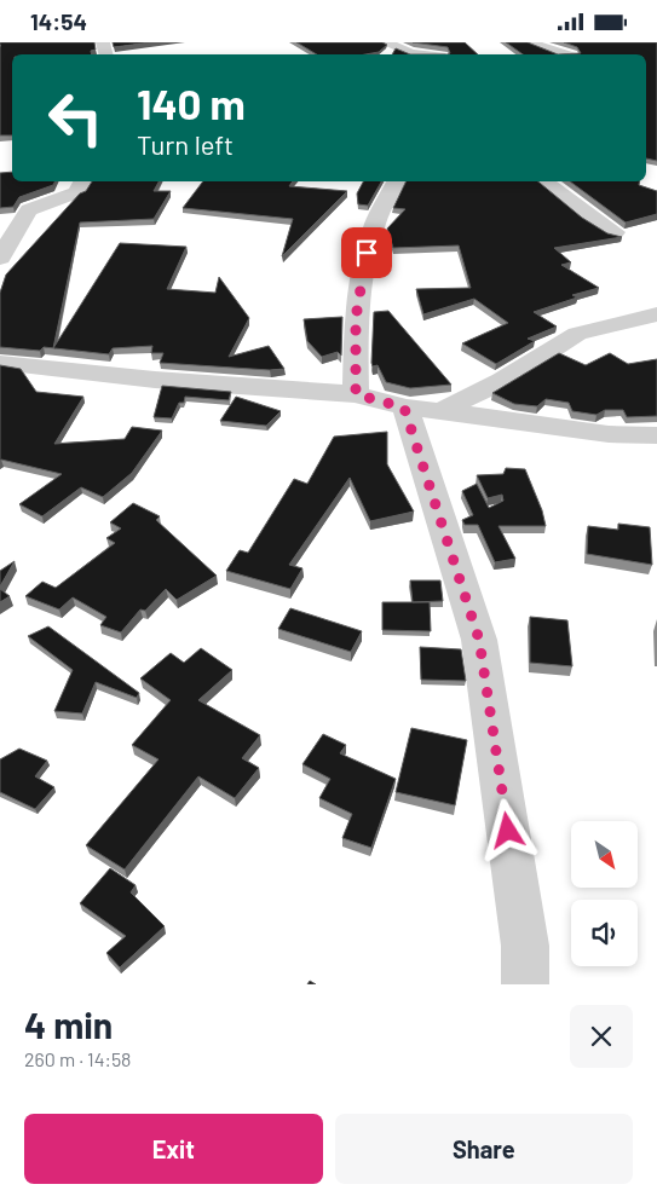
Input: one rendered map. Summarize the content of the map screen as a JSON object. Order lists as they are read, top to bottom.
{
  "north": "bottom right",
  "page": {
    "status": "14:54",
    "turn": ["140 m", "Turn left"],
    "heading": ["4 min", "260 m · 14:58"],
    "buttons": ["Exit", "Share"]
  }
}
